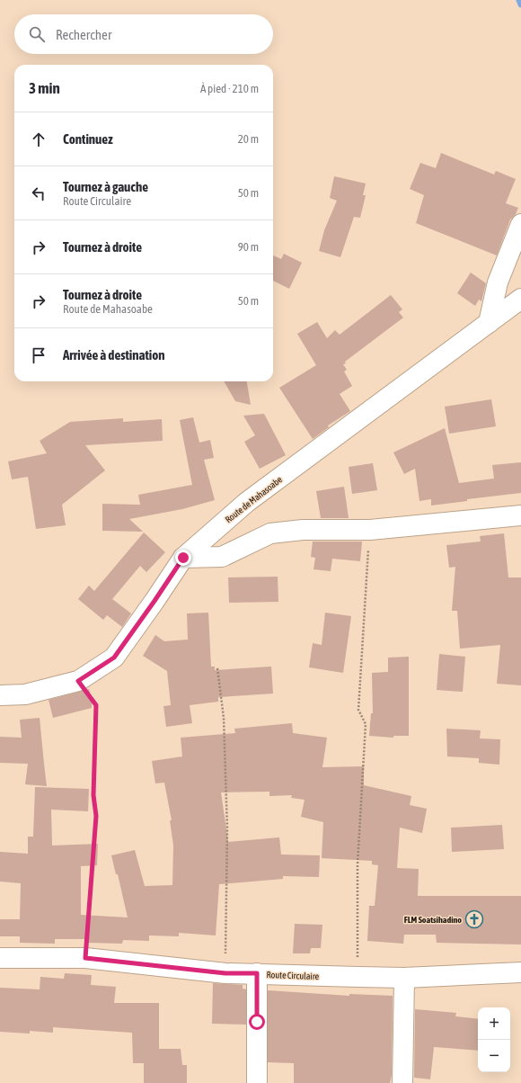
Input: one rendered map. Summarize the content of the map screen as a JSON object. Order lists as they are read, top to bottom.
{
  "streets": {
    "street": ["Route de Mahasoabe", "Route Circulaire"]
  },
  "places": {
    "church": ["FLM Soatsihadino"]
  },
  "page": {
    "search": "Rechercher",
    "heading": ["3 min", "À pied · 210 m"],
    "list": [
      ["Continuez", "20 m"],
      ["Tournez à gauche", "Route Circulaire", "50 m"],
      ["Tournez à droite", "90 m"],
      ["Tournez à droite", "Route de Mahasoabe", "50 m"],
      "Arrivée à destination"
    ],
    "map_buttons": ["+", "−"]
  }
}
